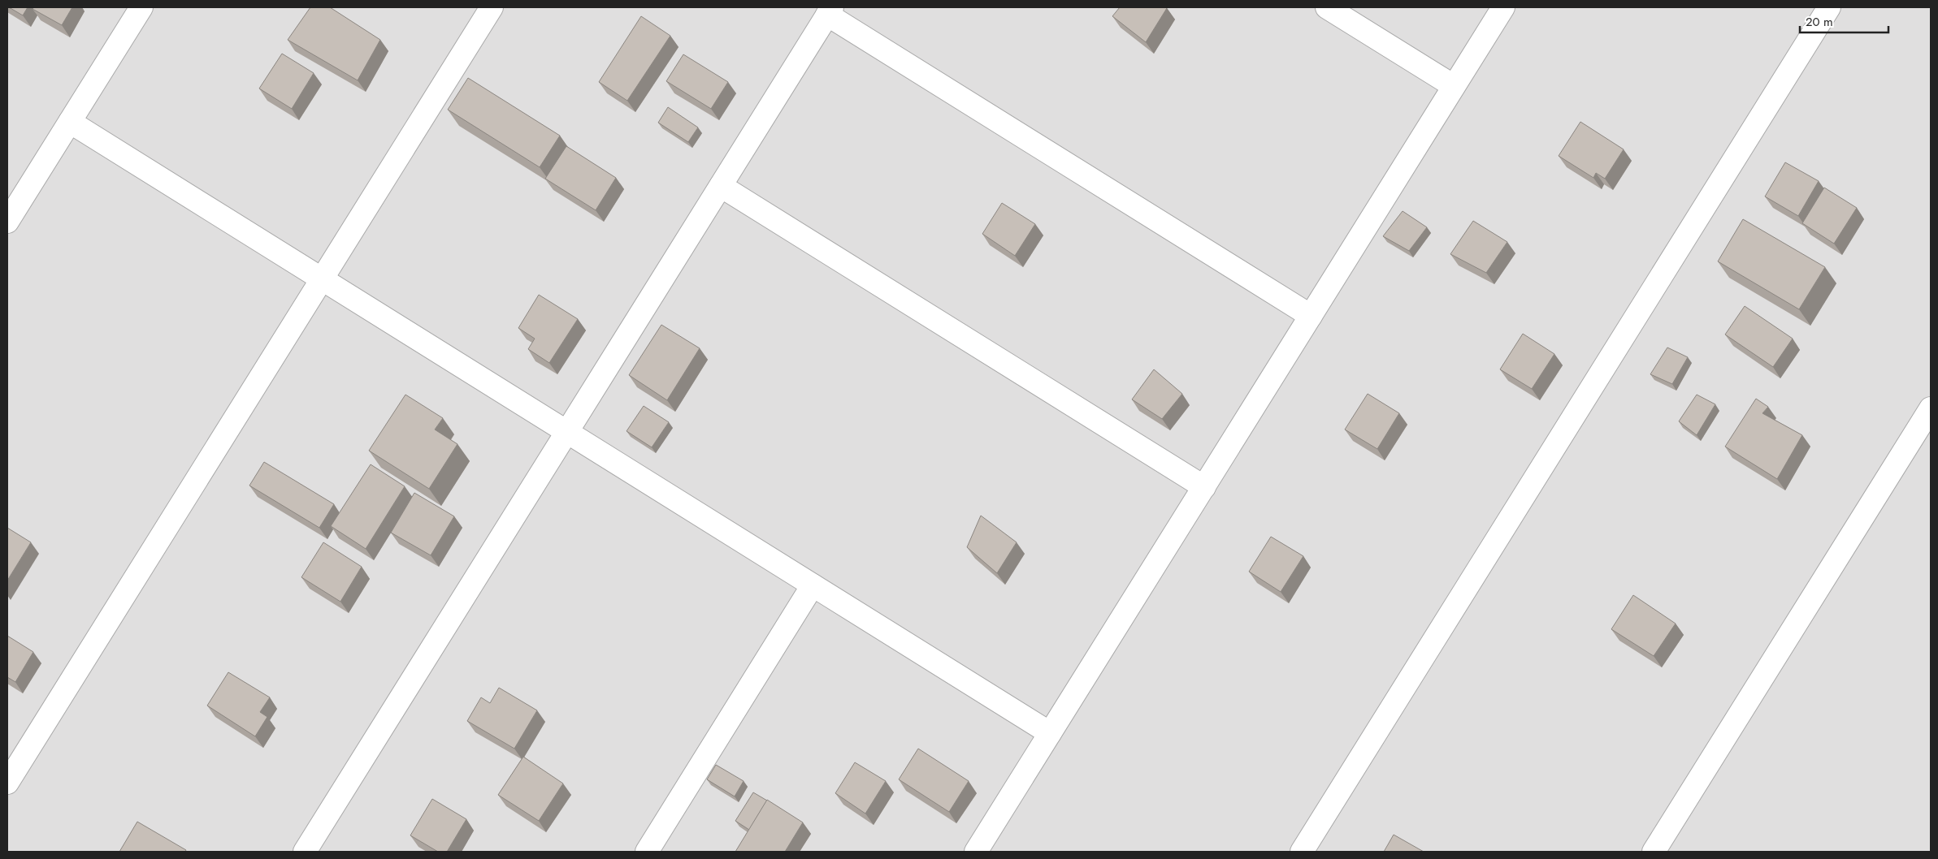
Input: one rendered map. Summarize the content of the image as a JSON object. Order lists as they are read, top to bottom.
{
  "scale_bar": "20 m"
}
